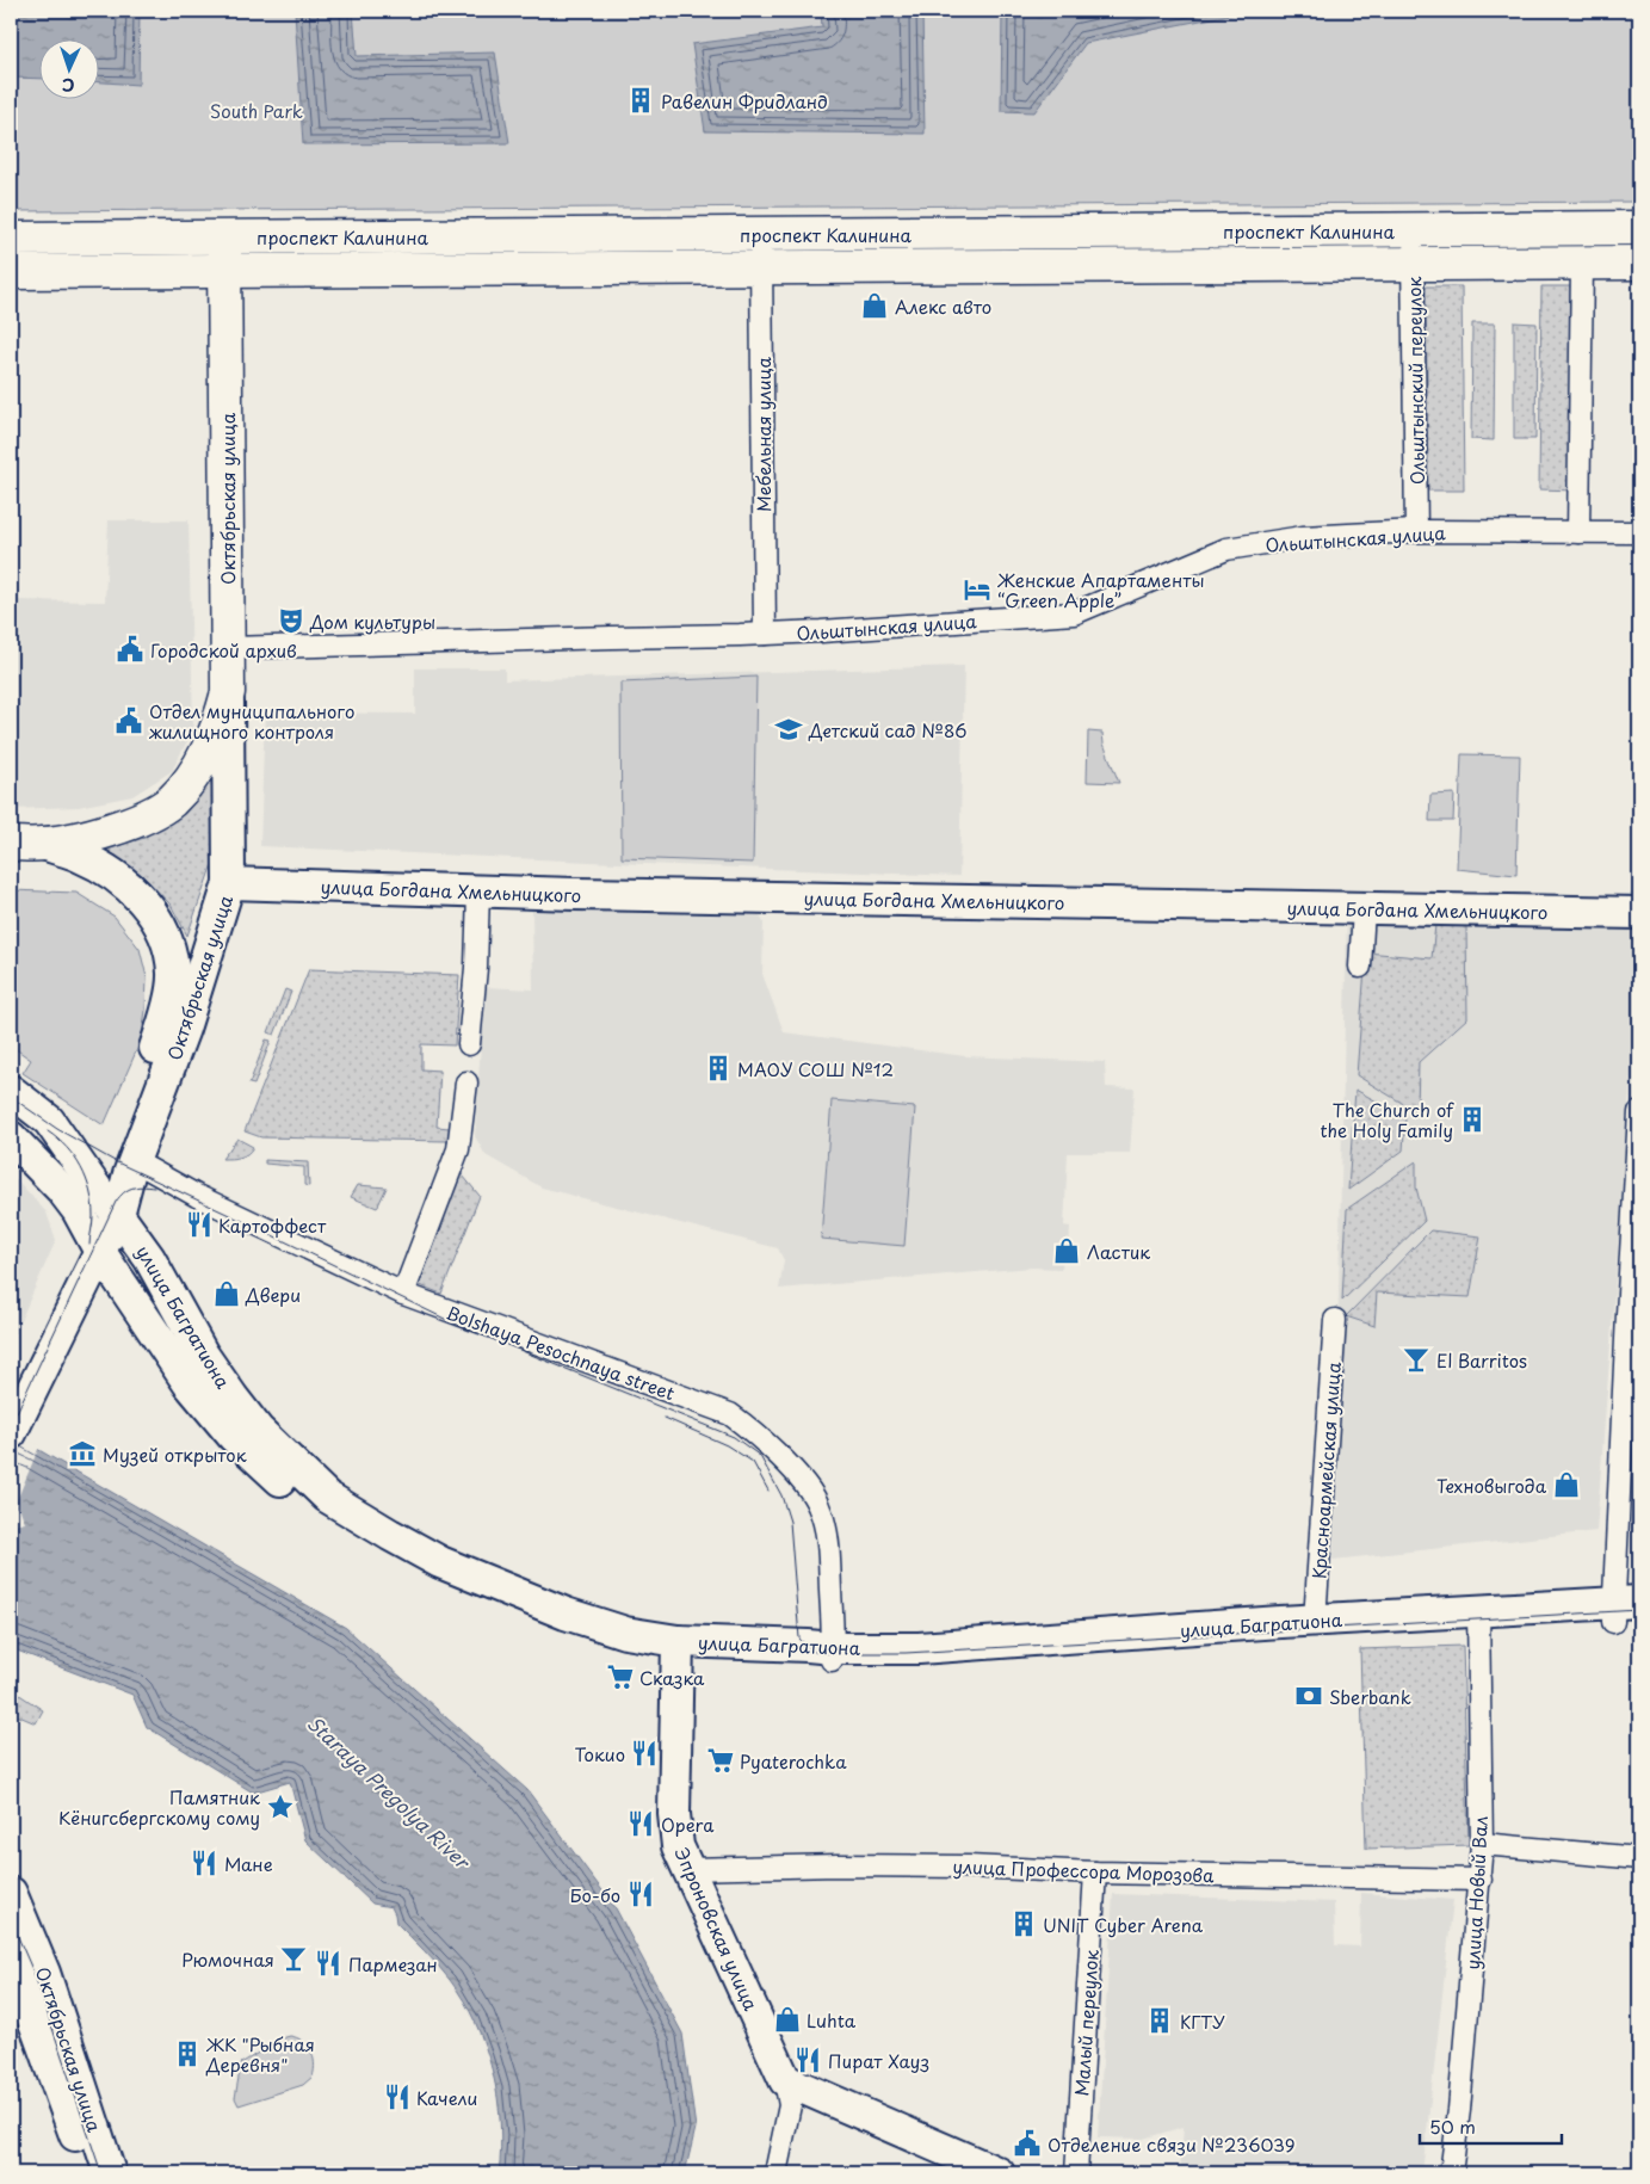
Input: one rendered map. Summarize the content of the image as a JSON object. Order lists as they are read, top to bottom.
{
  "streets": {
    "main road": [
      "проспект Калинина",
      "Октябрьская улица",
      "улица Богдана Хмельницкого",
      "улица Багратиона",
      "Эпроновская улица"
    ],
    "street": [
      "Ольштынский переулок",
      "Мебельная улица",
      "Ольштынская улица",
      "Bolshaya Pesochnaya street",
      "Красноармейская улица",
      "улица Профессора Морозова",
      "улица Новый Вал",
      "Малый переулок"
    ]
  },
  "crossings": [
    ["проспект Калинина", "Ольштынский переулок"],
    ["проспект Калинина", "Мебельная улица"],
    ["проспект Калинина", "Октябрьская улица"],
    ["Ольштынский переулок", "Ольштынская улица"],
    ["Мебельная улица", "Ольштынская улица"],
    ["Октябрьская улица", "Ольштынская улица"],
    ["Октябрьская улица", "улица Богдана Хмельницкого"],
    ["Октябрьская улица", "улица Багратиона"],
    ["Октябрьская улица", "Bolshaya Pesochnaya street"],
    ["улица Багратиона", "Bolshaya Pesochnaya street"],
    ["улица Багратиона", "Красноармейская улица"],
    ["улица Багратиона", "улица Новый Вал"],
    ["улица Багратиона", "Эпроновская улица"],
    ["улица Профессора Морозова", "улица Новый Вал"],
    ["улица Профессора Морозова", "Эпроновская улица"],
    ["улица Профессора Морозова", "Малый переулок"]
  ],
  "water": ["Staraya Pregolya River"],
  "parks": ["South Park"],
  "places": {
    "building": [
      "Равелин Фридланд",
      "МАОУ СОШ №12",
      "The Church of the Holy Family",
      "UNIT Cyber Arena",
      "КГТУ",
      "ЖК \"Рыбная Деревня\""
    ],
    "shop": [
      "Алекс авто",
      "Ластик",
      "Двери",
      "Техновыгода",
      "Luhta"
    ],
    "hotel": ["Женские Апартаменты “Green Apple”"],
    "theatre": ["Дом культуры"],
    "public building": ["Городской архив", "Отдел муниципального жилищного контроля", "Отделение связи №236039"],
    "school or university": ["Детский сад №86"],
    "restaurant": [
      "Картоффест",
      "Токио",
      "Opera",
      "Мане",
      "Бо-бо",
      "Пармезан",
      "Пират Хауз",
      "Качели"
    ],
    "bar": ["El Barritos", "Рюмочная"],
    "museum": ["Музей открыток"],
    "supermarket": ["Сказка", "Pyaterochka"],
    "bank": ["Sberbank"],
    "place": ["Памятник Кёнигсбергскому сому"]
  },
  "scale_bar": "50 m",
  "north": "bottom"
}
